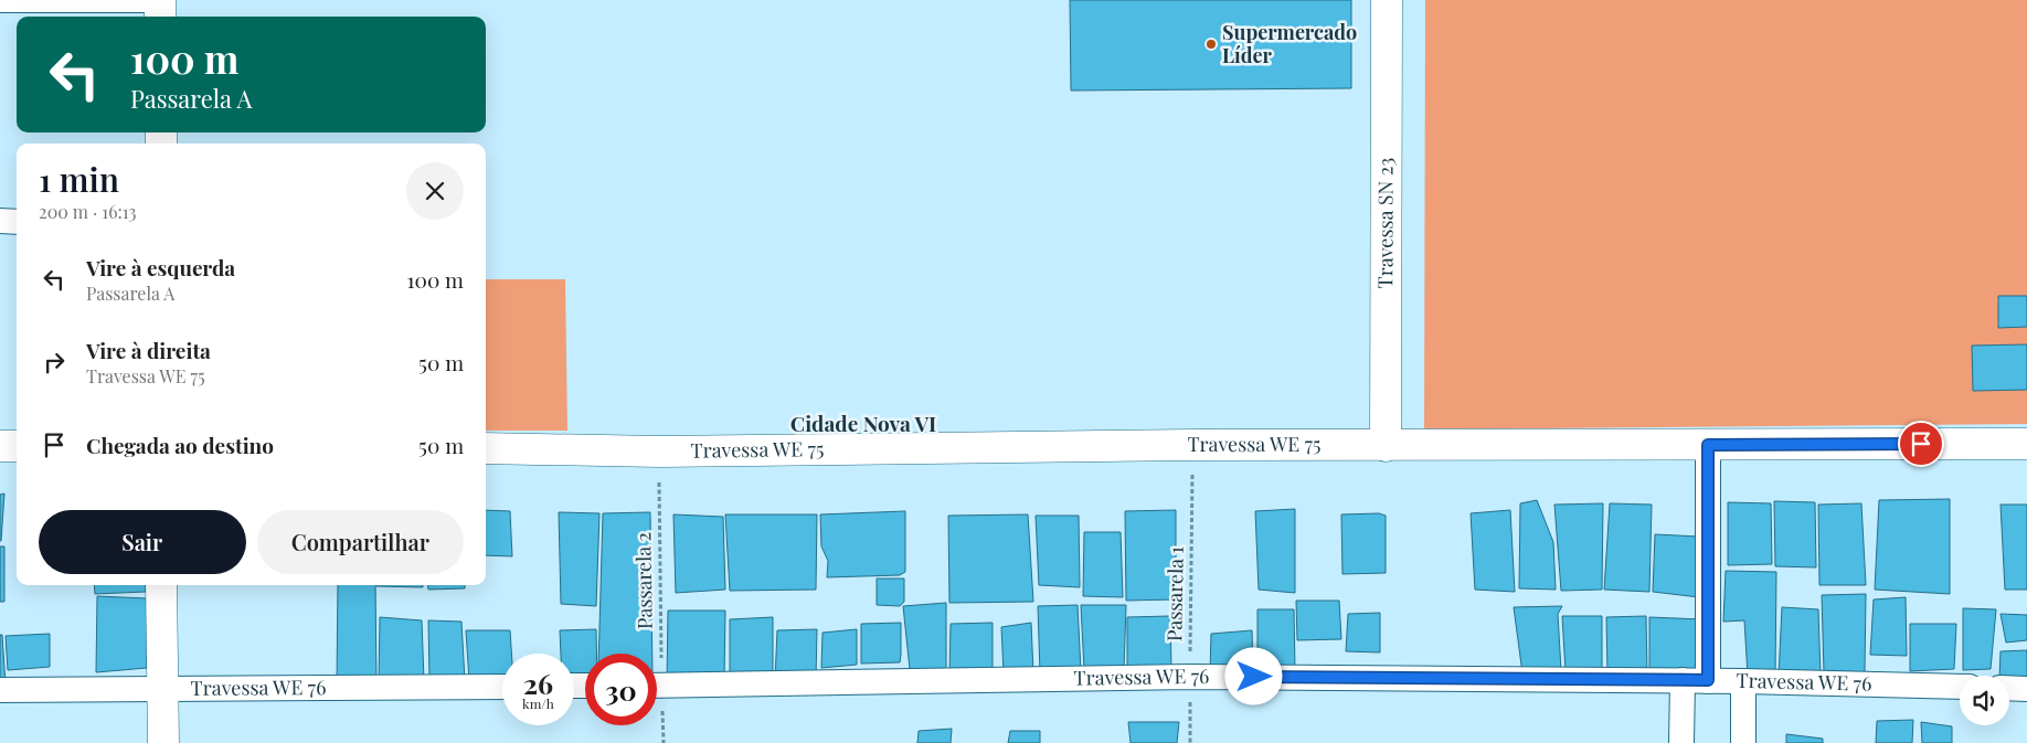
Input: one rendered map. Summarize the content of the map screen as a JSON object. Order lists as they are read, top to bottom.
{
  "streets": {
    "street": ["Travessa SN 23", "Travessa WE 75", "Travessa WE 76"],
    "path": ["Passarela 2", "Passarela 1"]
  },
  "crossings": [
    ["Travessa SN 23", "Travessa WE 75"],
    ["Travessa WE 75", "Passarela 2"],
    ["Travessa WE 75", "Passarela 1"],
    ["Passarela 1", "Travessa WE 76"]
  ],
  "districts": ["Cidade Nova VI"],
  "places": ["Supermercado Líder"],
  "page": {
    "turn": ["100 m", "Passarela A"],
    "heading": ["1 min", "200 m · 16:13"],
    "list": [
      {
        "name": "Vire à esquerda",
        "note": "Passarela A",
        "value": "100 m"
      },
      {
        "name": "Vire à direita",
        "note": "Travessa WE 75",
        "value": "50 m"
      },
      {
        "name": "Chegada ao destino",
        "value": "50 m"
      }
    ],
    "buttons": ["Sair", "Compartilhar"],
    "speed": "26 km/h",
    "limit": "30"
  }
}
